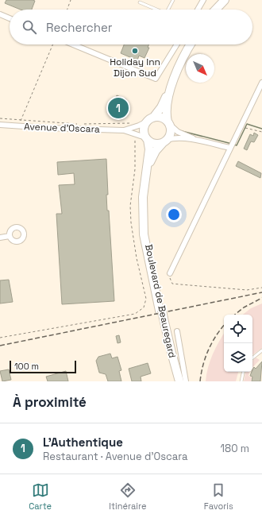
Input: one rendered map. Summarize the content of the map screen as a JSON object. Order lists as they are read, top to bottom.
{
  "streets": {
    "main road": ["Boulevard de Beauregard"],
    "street": ["Avenue d'Oscara"]
  },
  "places": ["Holiday Inn Dijon Sud"],
  "scale_bar": "100 m",
  "north": "bottom right",
  "page": {
    "search": "Rechercher",
    "pins": "1",
    "scale": "100 m",
    "heading": "À proximité",
    "list": [
      {
        "mark": "1",
        "name": "L'Authentique",
        "note": "Restaurant · Avenue d'Oscara",
        "value": "180 m"
      }
    ],
    "nav": ["Carte", "Itinéraire", "Favoris"]
  }
}
